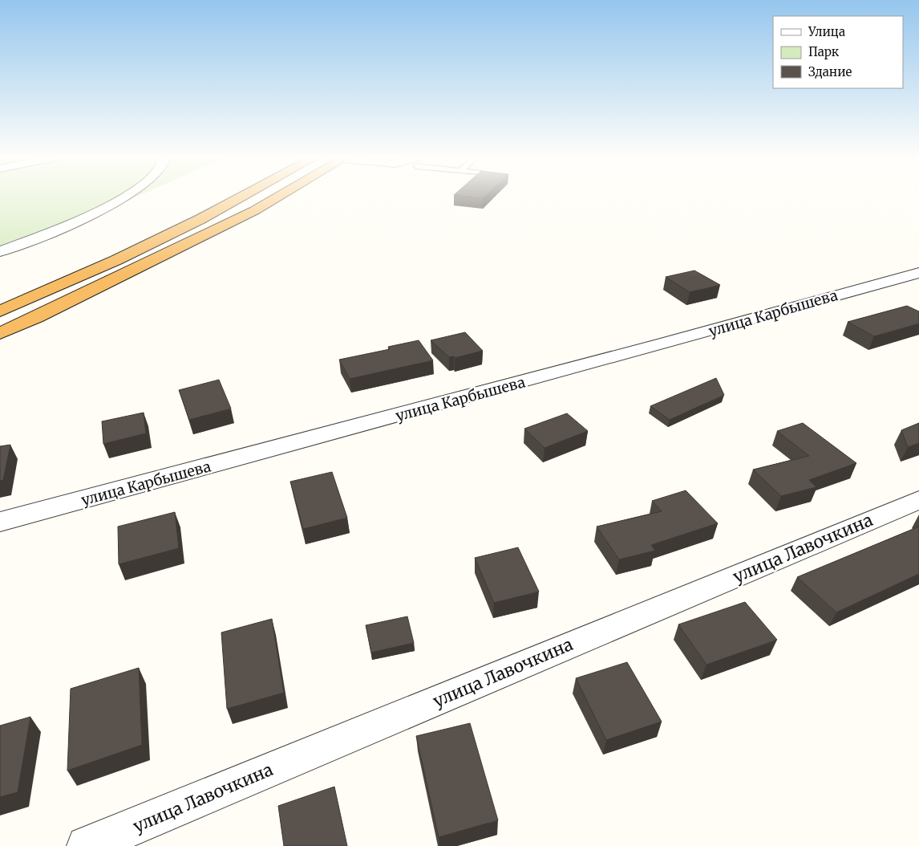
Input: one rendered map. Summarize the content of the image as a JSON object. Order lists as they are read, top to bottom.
{
  "streets": {
    "street": ["улица Карбышева", "улица Лавочкина"]
  },
  "legend": ["Улица", "Парк", "Здание"]
}
